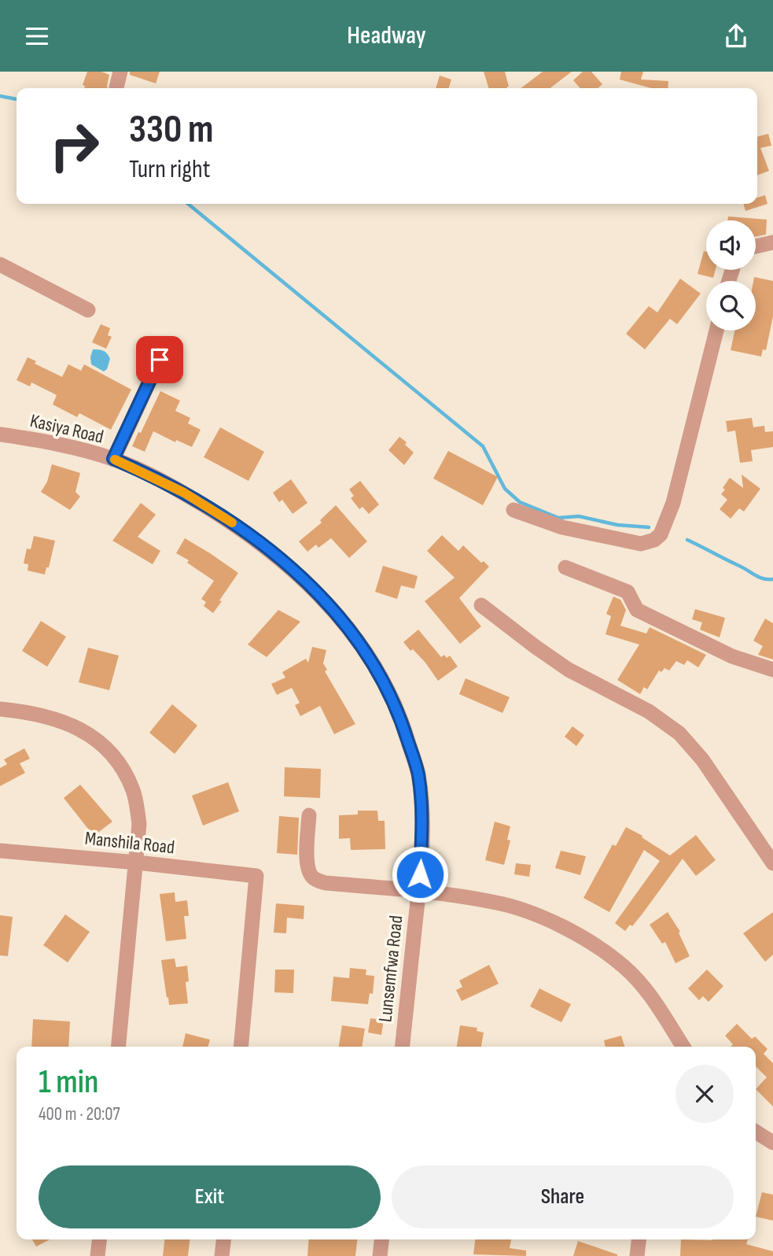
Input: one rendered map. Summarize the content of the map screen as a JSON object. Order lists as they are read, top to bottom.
{
  "streets": {
    "street": ["Kasiya Road", "Manshila Road", "Lunsemfwa Road"]
  },
  "crossings": [
    ["Kasiya Road", "Lunsemfwa Road"]
  ],
  "page": {
    "header": "Headway",
    "turn": ["330 m", "Turn right"],
    "heading": ["1 min", "400 m · 20:07"],
    "buttons": ["Exit", "Share"]
  }
}
